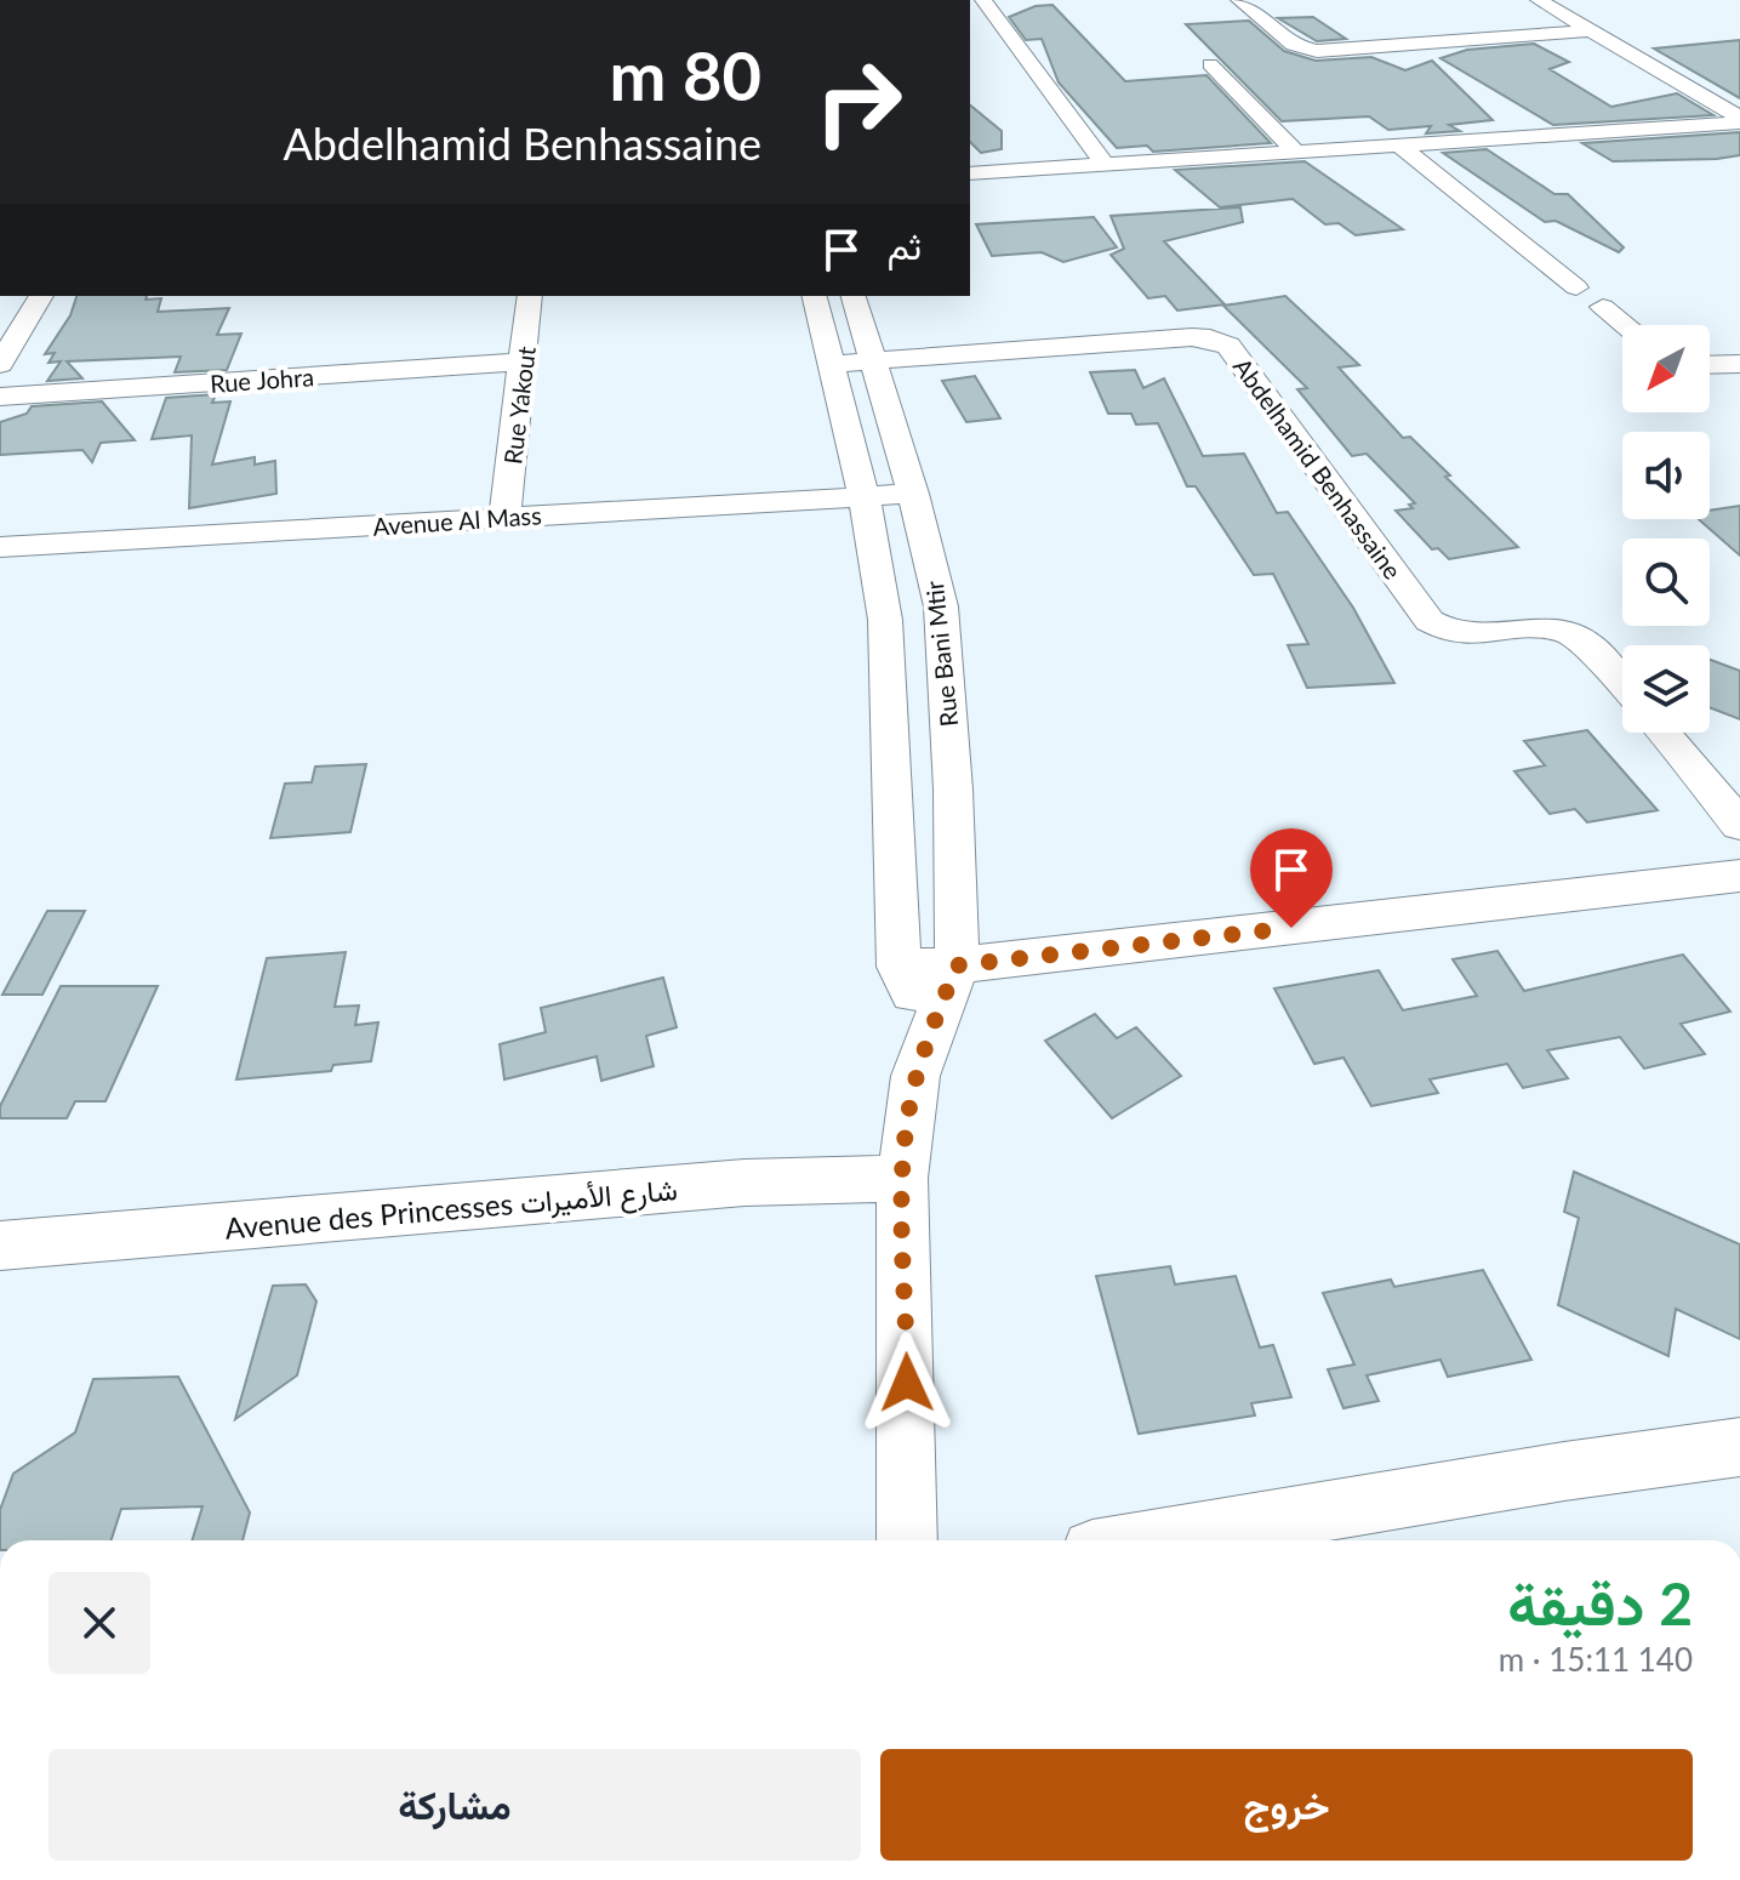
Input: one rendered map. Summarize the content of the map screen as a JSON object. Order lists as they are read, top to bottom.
{
  "streets": {
    "street": [
      "Rue Johra",
      "Rue Yakout",
      "Abdelhamid Benhassaine",
      "Avenue Al Mass",
      "Rue Bani Mtir",
      "Avenue des Princesses شارع الأميرات"
    ]
  },
  "crossings": [
    ["Rue Johra", "Rue Yakout"],
    ["Rue Yakout", "Avenue Al Mass"],
    ["Abdelhamid Benhassaine", "Rue Bani Mtir"],
    ["Avenue Al Mass", "Rue Bani Mtir"]
  ],
  "north": "bottom left",
  "page": {
    "turn": ["80 m", "Abdelhamid Benhassaine"],
    "then": "ثم",
    "heading": ["2 دقيقة", "140 m · 15:11"],
    "buttons": ["خروج", "مشاركة"]
  }
}
